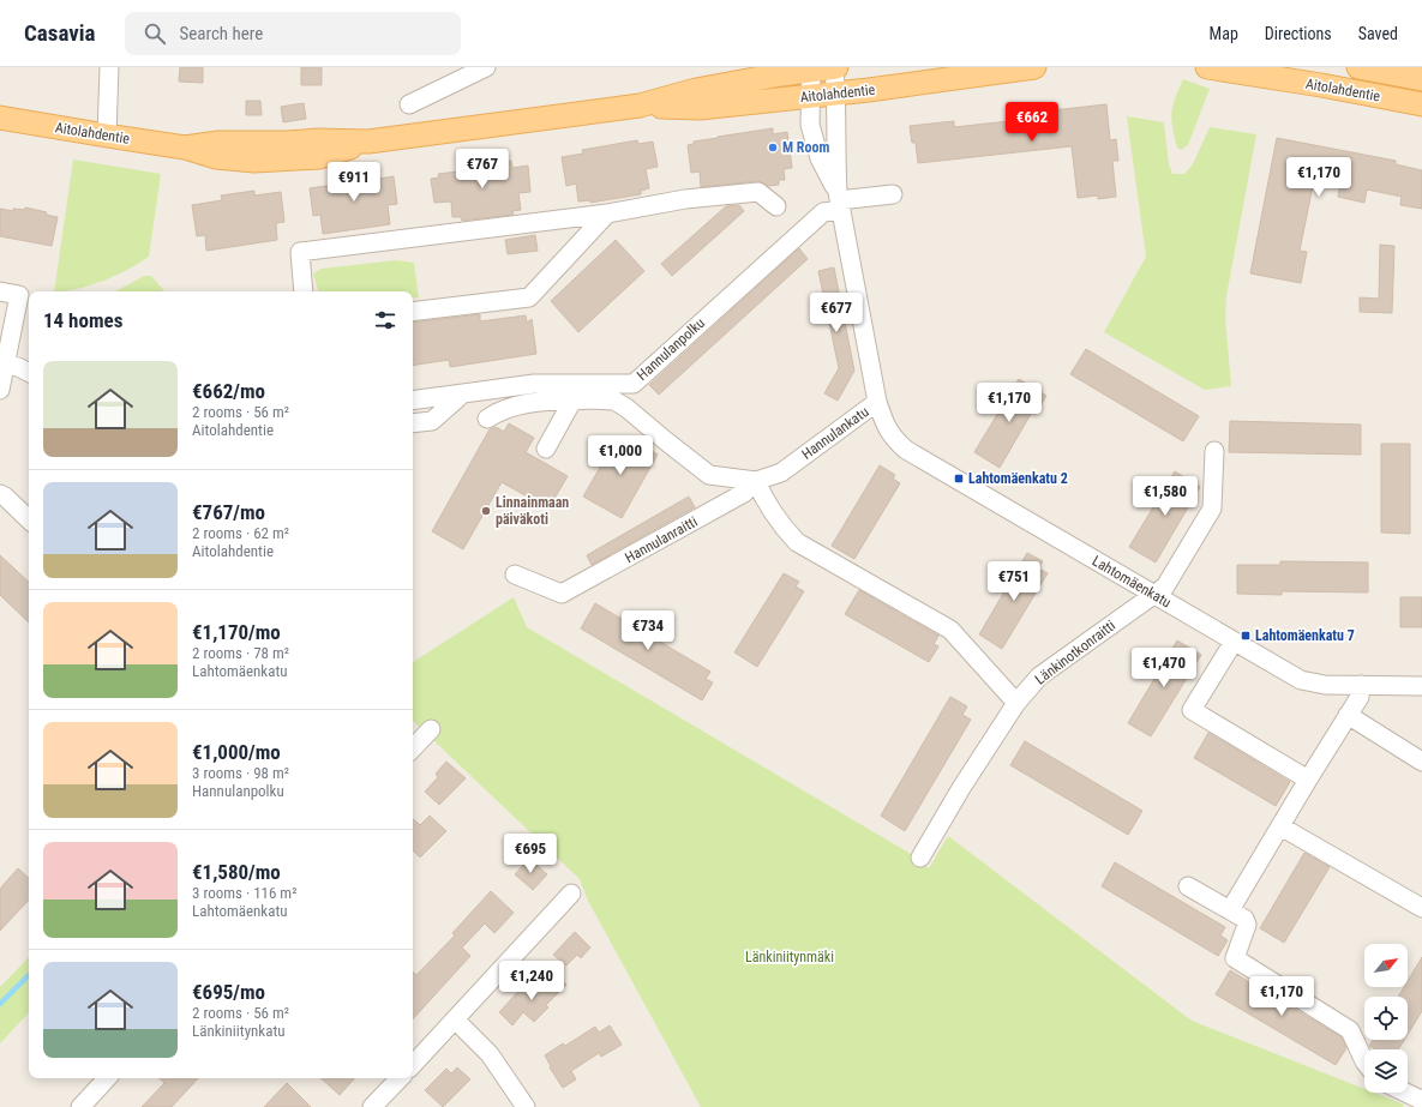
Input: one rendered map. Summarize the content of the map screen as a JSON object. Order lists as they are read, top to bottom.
{
  "streets": {
    "main road": ["Aitolahdentie"],
    "street": [
      "Hannulanpolku",
      "Hannulankatu",
      "Hannulanraitti",
      "Lahtomäenkatu",
      "Länkinotkonraitti"
    ]
  },
  "crossings": [
    ["Aitolahdentie", "Hannulankatu"],
    ["Hannulanpolku", "Hannulankatu"],
    ["Hannulankatu", "Hannulanraitti"],
    ["Hannulankatu", "Lahtomäenkatu"],
    ["Lahtomäenkatu", "Länkinotkonraitti"]
  ],
  "parks": ["Länkiniitynmäki"],
  "places": {
    "other": ["M Room", "Linnainmaan päiväkoti"],
    "transit": ["Lahtomäenkatu 2", "Lahtomäenkatu 7"]
  },
  "north": "top right",
  "page": {
    "header": "Casavia",
    "search": "Search here",
    "nav": ["Map", "Directions", "Saved"],
    "price": [
      "€662",
      "€767",
      "€1,170",
      "€911",
      "€677",
      "€1,170",
      "€1,000",
      "€1,580",
      "€751",
      "€734",
      "€1,470",
      "€695",
      "€1,240",
      "€1,170"
    ],
    "heading": "14 homes",
    "list": [
      {
        "name": "€662/mo",
        "note": "2 rooms · 56 m² · Aitolahdentie"
      },
      {
        "name": "€767/mo",
        "note": "2 rooms · 62 m² · Aitolahdentie"
      },
      {
        "name": "€1,170/mo",
        "note": "2 rooms · 78 m² · Lahtomäenkatu"
      },
      {
        "name": "€1,000/mo",
        "note": "3 rooms · 98 m² · Hannulanpolku"
      },
      {
        "name": "€1,580/mo",
        "note": "3 rooms · 116 m² · Lahtomäenkatu"
      },
      {
        "name": "€695/mo",
        "note": "2 rooms · 56 m² · Länkiniitynkatu"
      }
    ]
  }
}
